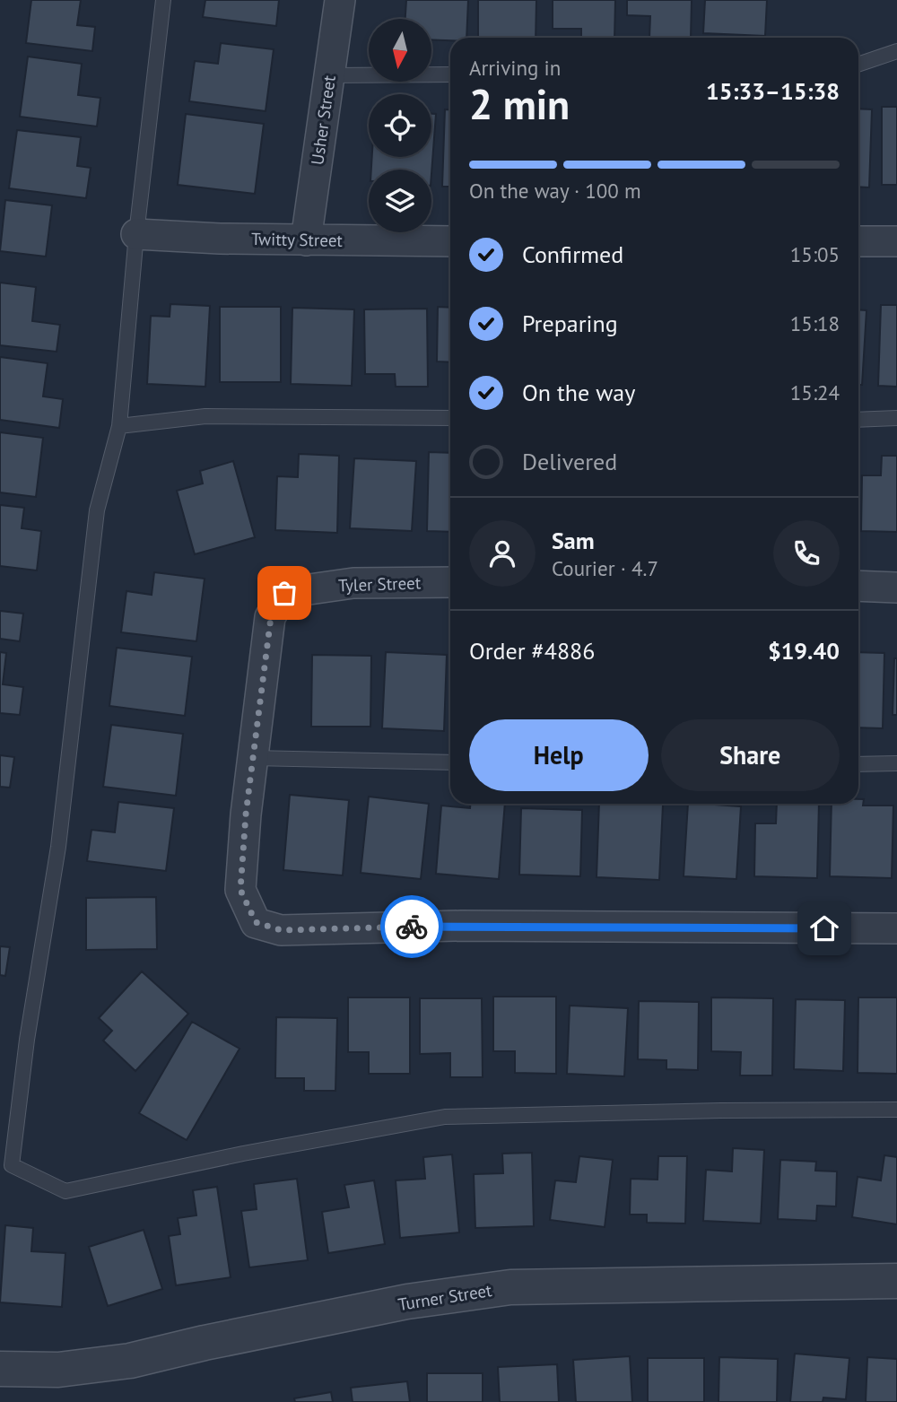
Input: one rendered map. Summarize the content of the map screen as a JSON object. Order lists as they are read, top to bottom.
{
  "streets": {
    "street": [
      "Usher Street",
      "Twitty Street",
      "Tyler Street",
      "Turner Street"
    ]
  },
  "crossings": [
    ["Usher Street", "Twitty Street"]
  ],
  "north": "bottom",
  "page": {
    "heading": ["2 min", "Arriving in", "15:33–15:38"],
    "panel": [
      "Sam",
      "Courier · 4.7",
      "Order #4886",
      "$19.40"
    ],
    "bar": "On the way · 100 m",
    "list": [
      ["Confirmed", "15:05"],
      ["Preparing", "15:18"],
      ["On the way", "15:24"],
      "Delivered"
    ],
    "buttons": ["Help", "Share"]
  }
}
